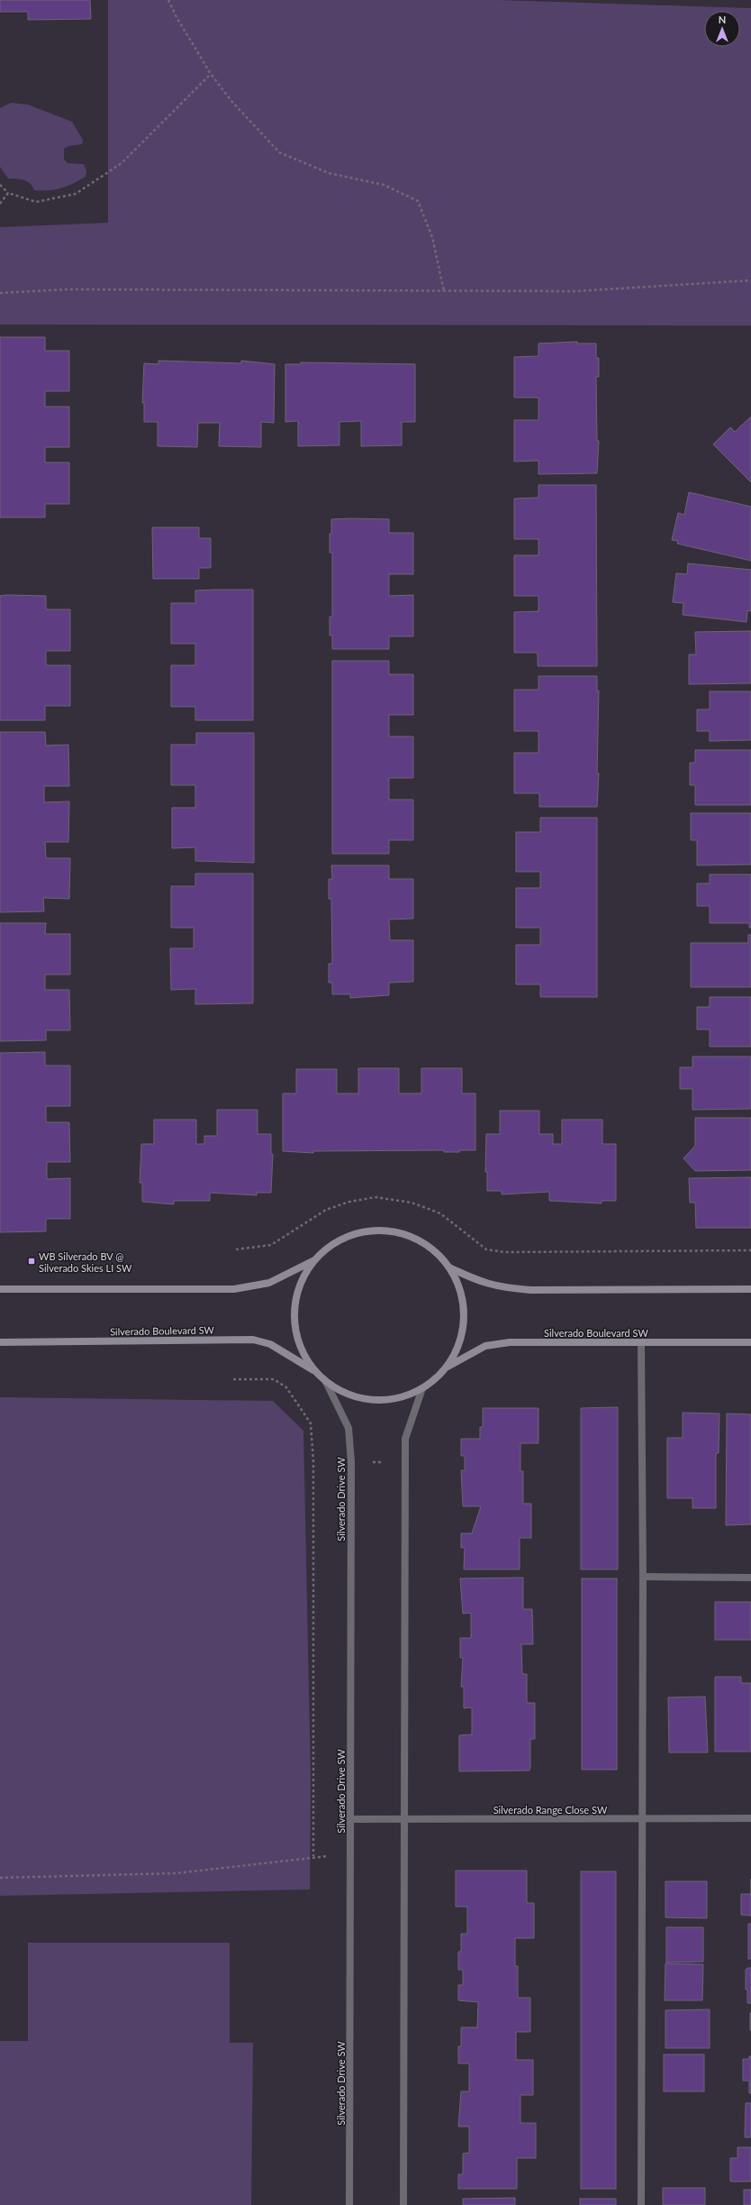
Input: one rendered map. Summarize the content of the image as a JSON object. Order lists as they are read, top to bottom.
{
  "streets": {
    "street": ["Silverado Boulevard SW", "Silverado Drive SW", "Silverado Range Close SW"]
  },
  "crossings": [
    ["Silverado Drive SW", "Silverado Range Close SW"]
  ],
  "places": {
    "transit": ["WB Silverado BV @ Silverado Skies LI SW"]
  },
  "north": "top"
}
